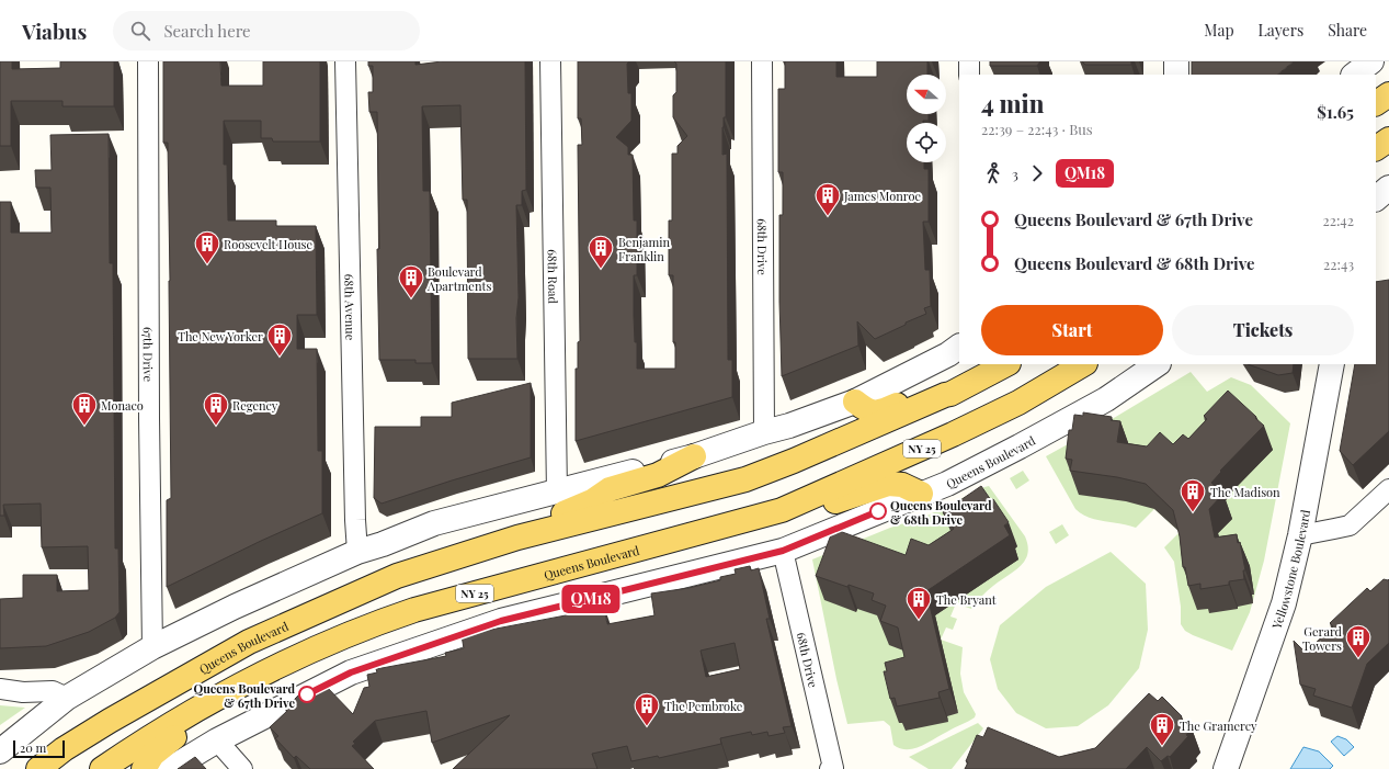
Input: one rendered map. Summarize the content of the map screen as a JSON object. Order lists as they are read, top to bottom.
{
  "streets": {
    "main road": ["NY 25", "Queens Boulevard"],
    "street": [
      "68th Drive",
      "68th Road",
      "68th Avenue",
      "67th Drive",
      "Yellowstone Boulevard"
    ]
  },
  "crossings": [
    ["68th Drive", "Queens Boulevard"]
  ],
  "places": {
    "building": [
      "James Monroe",
      "Roosevelt House",
      "Benjamin Franklin",
      "Boulevard Apartments",
      "The New Yorker",
      "Monaco",
      "Regency",
      "The Madison",
      "The Bryant",
      "Gerard Towers",
      "The Pembroke",
      "The Gramercy"
    ],
    "other": ["Queens Boulevard & 68th Drive", "Queens Boulevard & 67th Drive"]
  },
  "lines": ["bus line QM18"],
  "scale_bar": "20 m",
  "north": "left",
  "page": {
    "header": "Viabus",
    "search": "Search here",
    "nav": ["Map", "Layers", "Share"],
    "on_map": "QM18",
    "heading": ["4 min", "22:39 – 22:43 · Bus", "$1.65"],
    "legs": ["3", "QM18"],
    "list": [
      {
        "name": "Queens Boulevard & 67th Drive",
        "value": "22:42"
      },
      {
        "name": "Queens Boulevard & 68th Drive",
        "value": "22:43"
      }
    ],
    "buttons": ["Start", "Tickets"],
    "scale": "20 m"
  }
}
